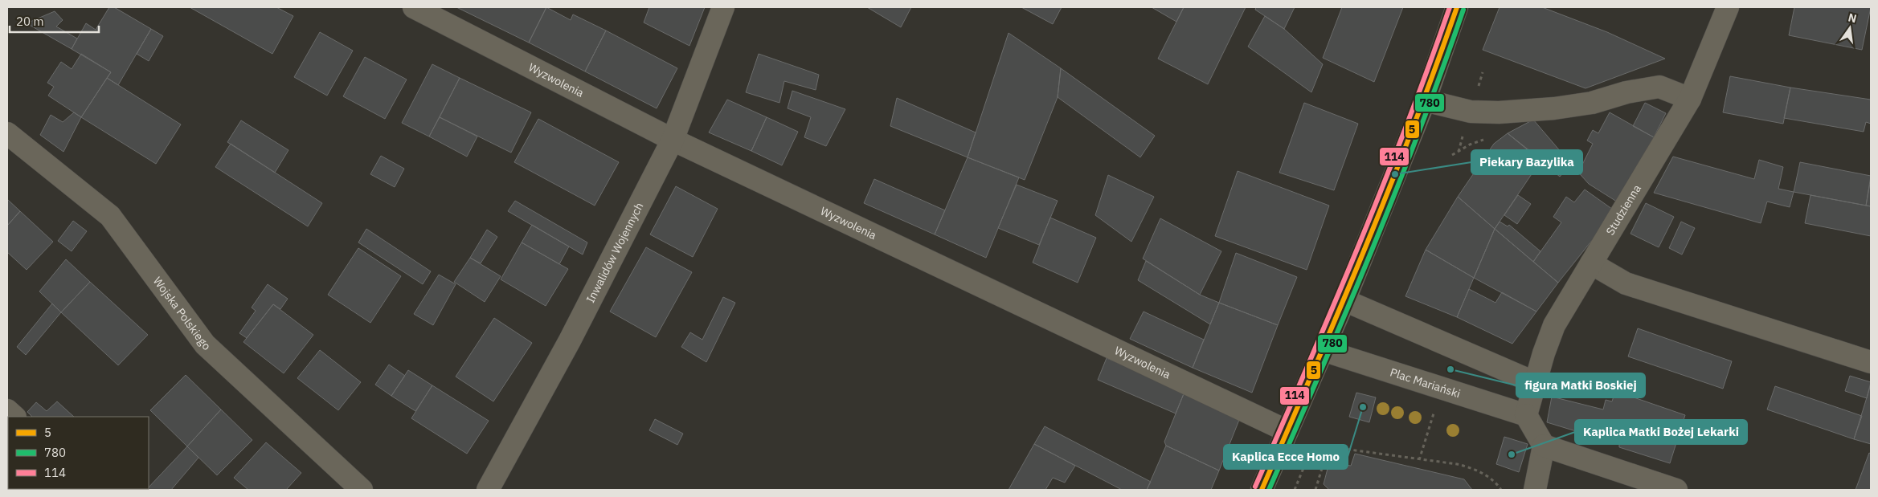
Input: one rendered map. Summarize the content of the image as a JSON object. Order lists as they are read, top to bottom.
{
  "streets": {
    "street": [
      "Wyzwolenia",
      "Studzienna",
      "Inwalidów Wojennych",
      "Wojska Polskiego",
      "Plac Mariański"
    ]
  },
  "crossings": [
    ["Wyzwolenia", "Inwalidów Wojennych"],
    ["Studzienna", "Plac Mariański"]
  ],
  "places": [
    "Piekary Bazylika",
    "figura Matki Boskiej",
    "Kaplica Ecce Homo",
    "Kaplica Matki Bożej Lekarki"
  ],
  "lines": ["transit line 5", "transit line 114", "transit line 780"],
  "legend": ["5", "780", "114"],
  "scale_bar": "20 m",
  "north": "top"
}
